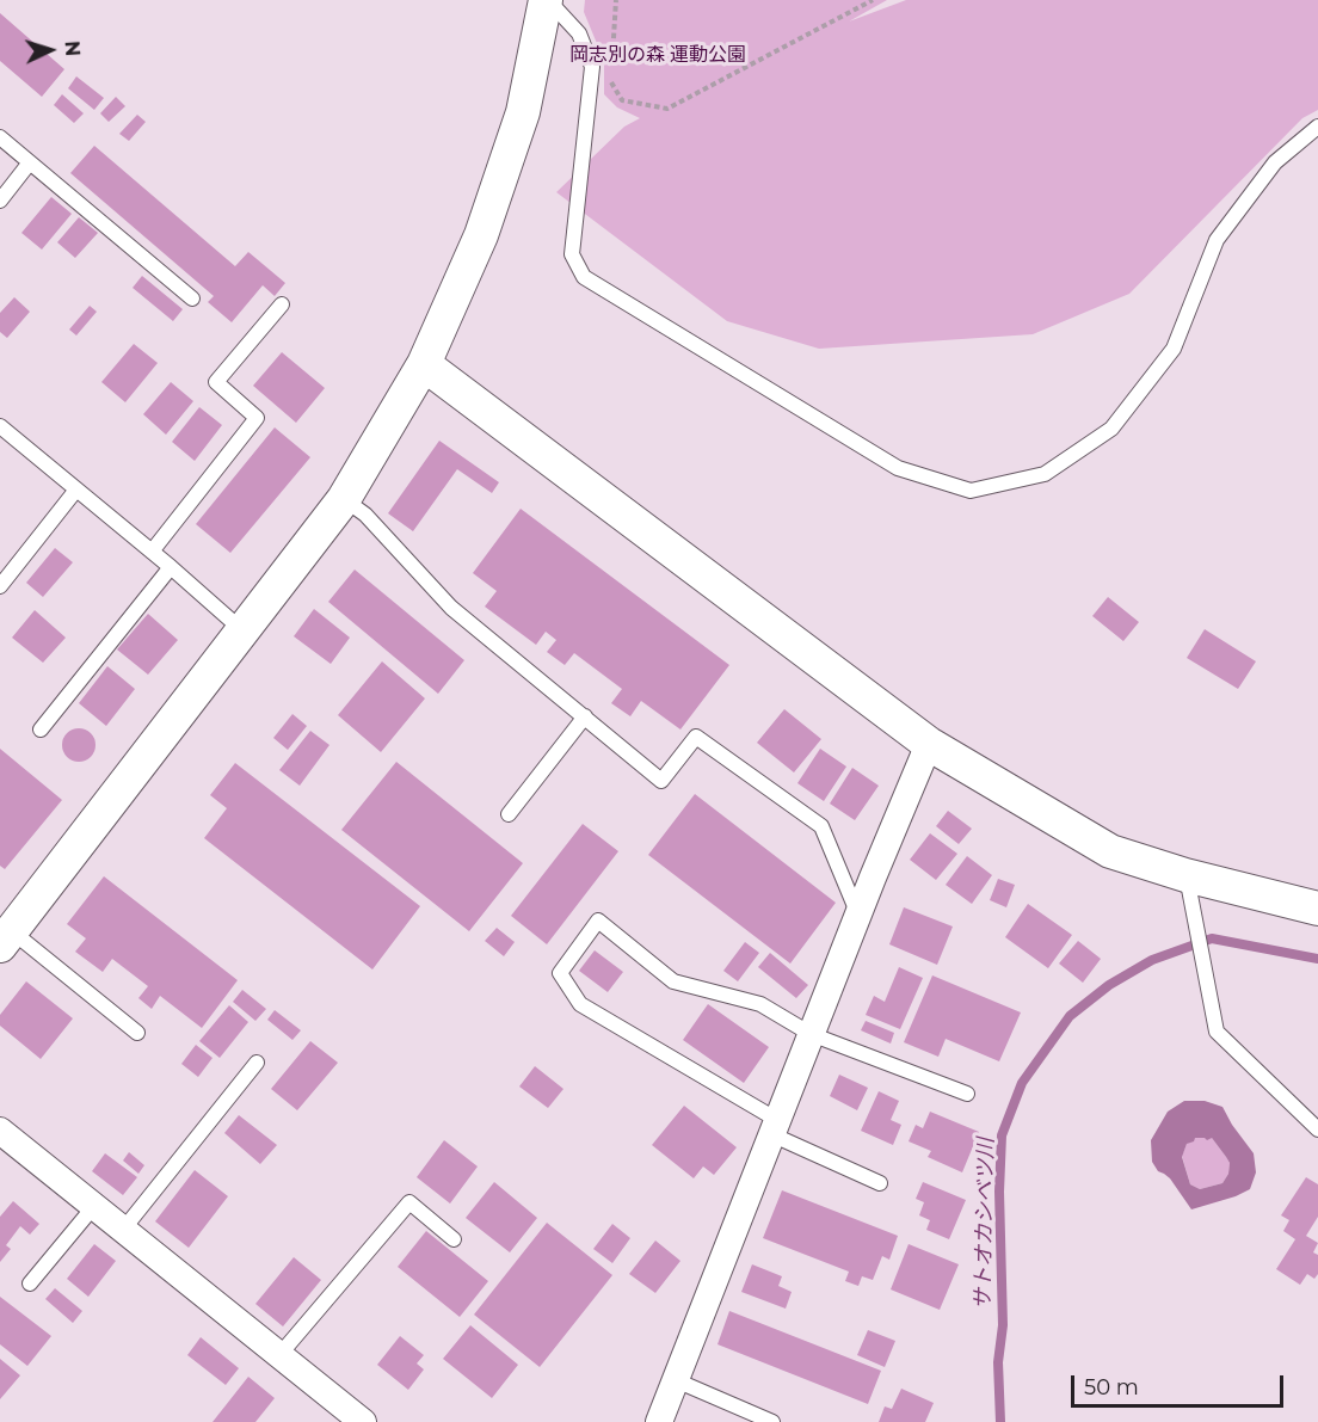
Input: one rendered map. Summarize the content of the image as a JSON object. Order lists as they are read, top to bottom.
{
  "water": ["サトオカシベツ川"],
  "parks": ["岡志別の森 運動公園"],
  "scale_bar": "50 m",
  "north": "right"
}
